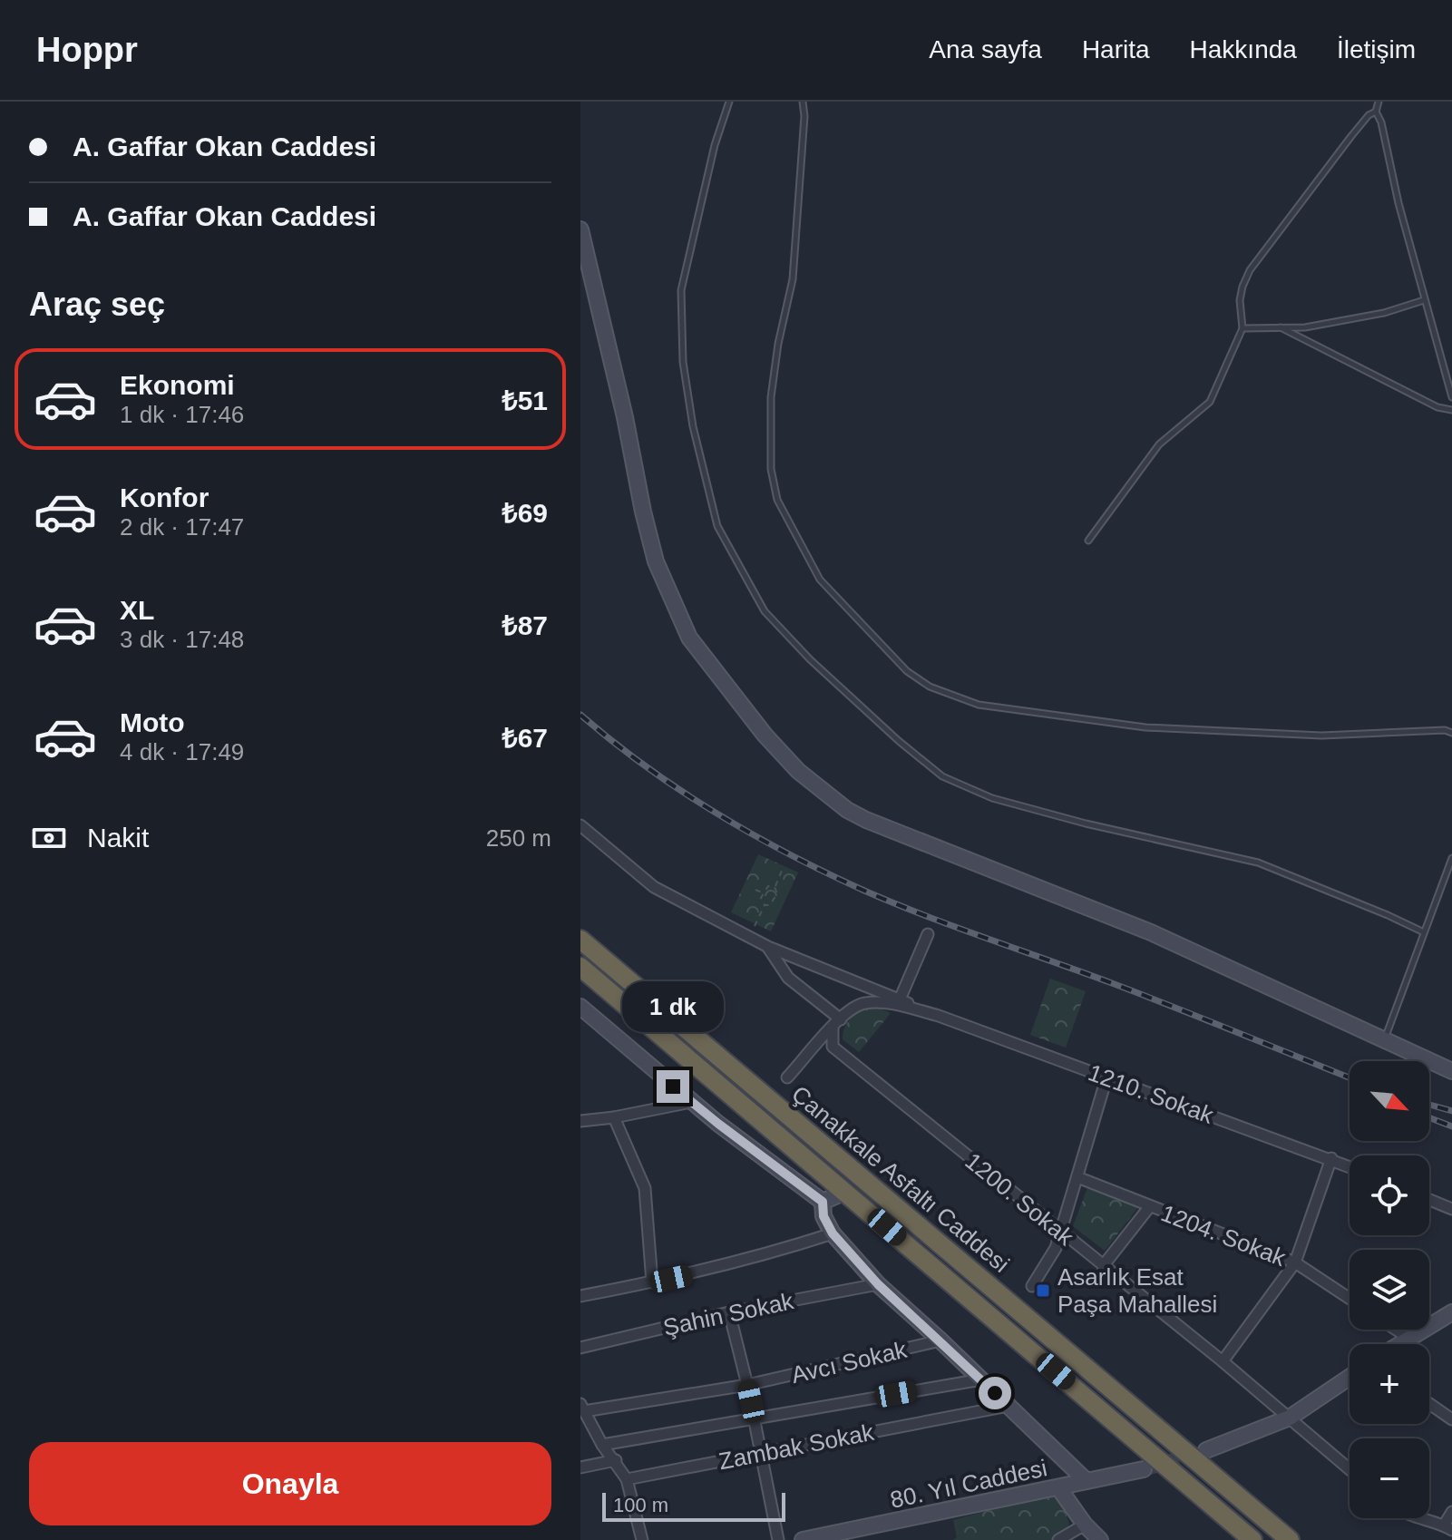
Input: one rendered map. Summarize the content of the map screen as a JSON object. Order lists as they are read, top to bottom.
{
  "streets": {
    "highway": ["Çanakkale Asfaltı Caddesi"],
    "street": [
      "1210. Sokak",
      "1200. Sokak",
      "1204. Sokak",
      "Şahin Sokak",
      "Avcı Sokak",
      "Zambak Sokak",
      "80. Yıl Caddesi"
    ]
  },
  "crossings": [
    ["1210. Sokak", "1200. Sokak"]
  ],
  "places": {
    "transit": ["Asarlık Esat Paşa Mahallesi"]
  },
  "scale_bar": "100 m",
  "north": "bottom right",
  "page": {
    "header": "Hoppr",
    "nav": [
      "Ana sayfa",
      "Harita",
      "Hakkında",
      "İletişim"
    ],
    "banner": ["A. Gaffar Okan Caddesi", "A. Gaffar Okan Caddesi"],
    "heading": "Araç seç",
    "list": [
      {
        "name": "Ekonomi",
        "note": "1 dk · 17:46",
        "value": "₺51"
      },
      {
        "name": "Konfor",
        "note": "2 dk · 17:47",
        "value": "₺69"
      },
      {
        "name": "XL",
        "note": "3 dk · 17:48",
        "value": "₺87"
      },
      {
        "name": "Moto",
        "note": "4 dk · 17:49",
        "value": "₺67"
      }
    ],
    "pay": ["Nakit", "250 m"],
    "bubble": "1 dk",
    "map_buttons": ["+", "−"],
    "buttons": "Onayla",
    "scale": "100 m"
  }
}
